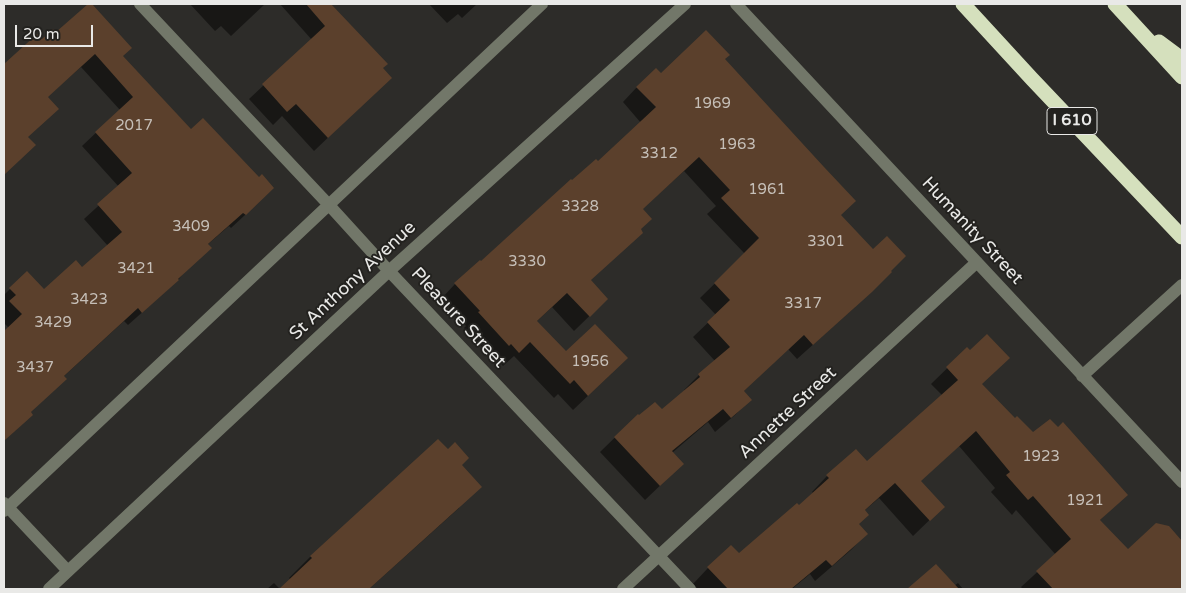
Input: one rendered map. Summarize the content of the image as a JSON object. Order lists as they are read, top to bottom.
{
  "streets": {
    "highway": ["I 610"],
    "street": [
      "Humanity Street",
      "St Anthony Avenue",
      "Pleasure Street",
      "Annette Street"
    ]
  },
  "crossings": [
    ["Humanity Street", "Annette Street"],
    ["St Anthony Avenue", "Pleasure Street"],
    ["Pleasure Street", "Annette Street"]
  ],
  "house_numbers": [
    "1969",
    "2017",
    "1963",
    "3312",
    "1961",
    "3328",
    "3409",
    "3301",
    "3330",
    "3421",
    "3423",
    "3317",
    "3429",
    "1956",
    "3437",
    "1923",
    "1921"
  ],
  "scale_bar": "20 m"
}
